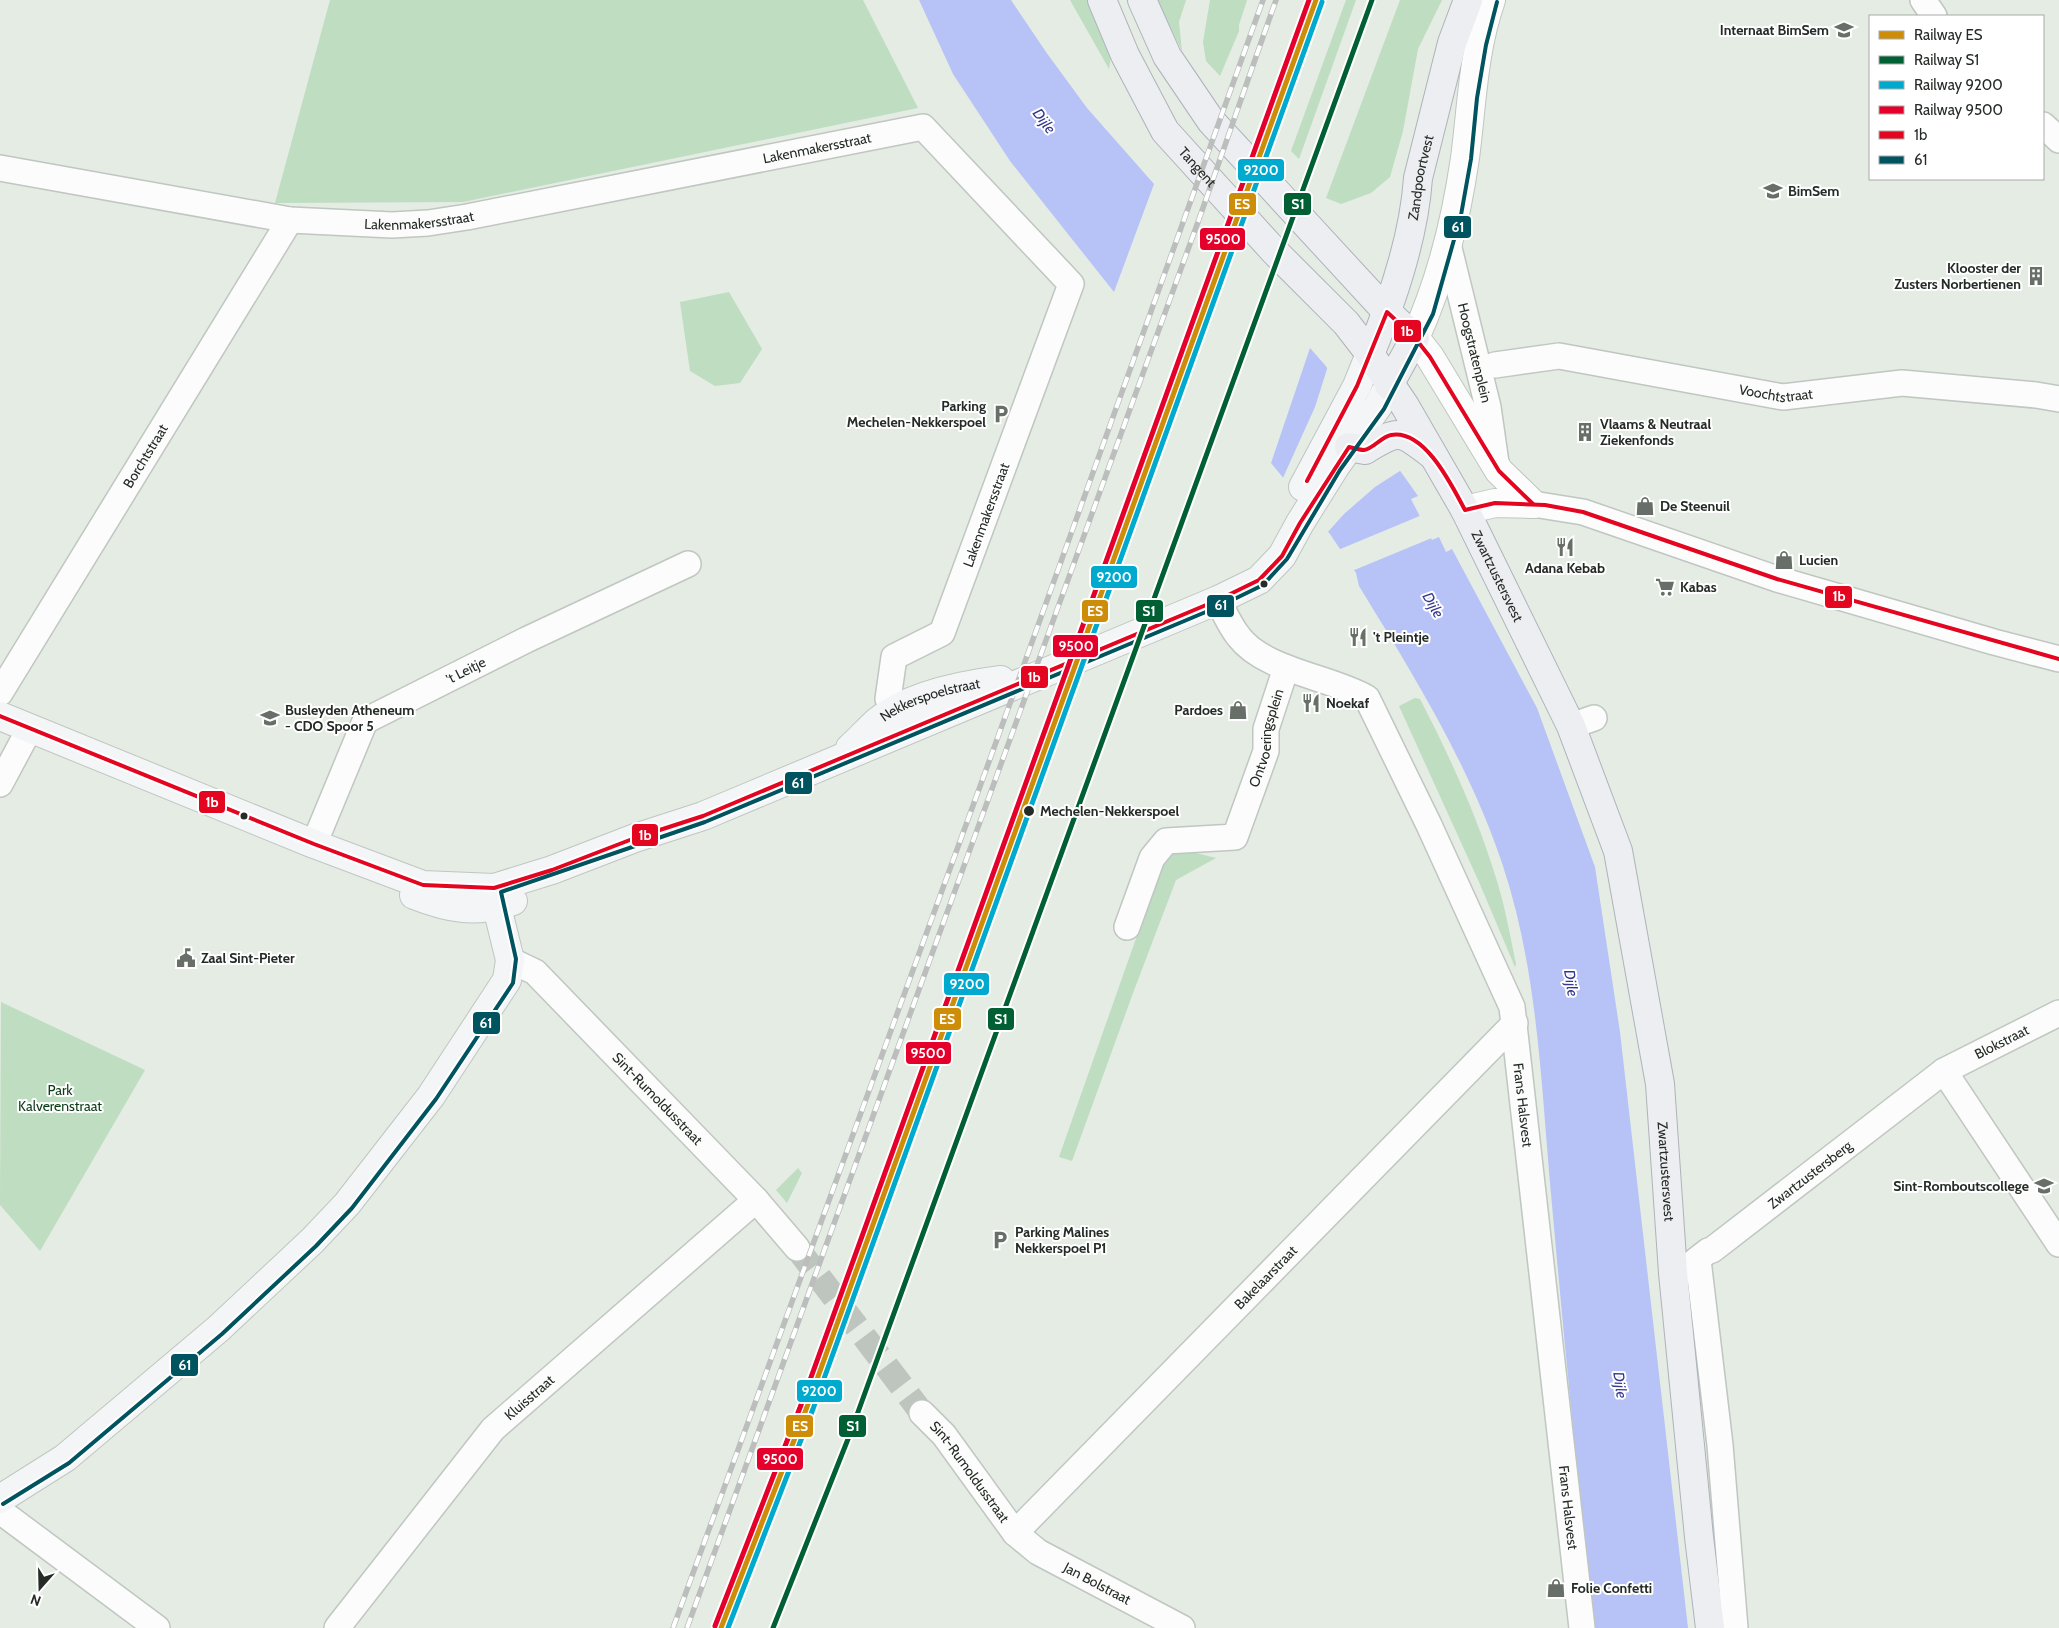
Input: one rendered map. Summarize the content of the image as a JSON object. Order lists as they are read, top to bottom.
{
  "streets": {
    "main road": [
      "Tangent",
      "Zandpoortvest",
      "Zwartzustersvest",
      "Nekkerspoelstraat"
    ],
    "street": [
      "Lakenmakersstraat",
      "Hoogstratenplein",
      "Voochtstraat",
      "Borchtstraat",
      "'t Leitje",
      "Ontvoeringsplein",
      "Blokstraat",
      "Sint-Rumoldusstraat",
      "Frans Halsvest",
      "Zwartzustersberg",
      "Bakelaarstraat",
      "Kluisstraat",
      "Jan Bolstraat"
    ]
  },
  "crossings": [
    ["Lakenmakersstraat", "Borchtstraat"],
    ["Lakenmakersstraat", "Nekkerspoelstraat"],
    ["Tangent", "Zandpoortvest"],
    ["Tangent", "Zwartzustersvest"],
    ["Tangent", "Nekkerspoelstraat"],
    ["Zandpoortvest", "Zwartzustersvest"],
    ["Zandpoortvest", "Nekkerspoelstraat"],
    ["Zwartzustersvest", "Nekkerspoelstraat"],
    ["Zwartzustersvest", "Zwartzustersberg"],
    ["'t Leitje", "Nekkerspoelstraat"],
    ["Ontvoeringsplein", "Frans Halsvest"],
    ["Blokstraat", "Zwartzustersberg"],
    ["Sint-Rumoldusstraat", "Bakelaarstraat"],
    ["Sint-Rumoldusstraat", "Kluisstraat"],
    ["Sint-Rumoldusstraat", "Jan Bolstraat"],
    ["Frans Halsvest", "Bakelaarstraat"],
    ["Bakelaarstraat", "Jan Bolstraat"]
  ],
  "water": ["Dijle"],
  "parks": ["Park Kalverenstraat"],
  "places": {
    "school or university": [
      "Internaat BimSem",
      "BimSem",
      "Busleyden Atheneum - CDO Spoor 5",
      "Sint-Romboutscollege"
    ],
    "building": ["Klooster der Zusters Norbertienen", "Vlaams & Neutraal Ziekenfonds"],
    "parking": ["Parking Mechelen-Nekkerspoel", "Parking Malines Nekkerspoel P1"],
    "shop": [
      "De Steenuil",
      "Lucien",
      "Pardoes",
      "Folie Confetti"
    ],
    "restaurant": ["Adana Kebab", "'t Pleintje", "Noekaf"],
    "supermarket": ["Kabas"],
    "other": ["Mechelen-Nekkerspoel"],
    "public building": ["Zaal Sint-Pieter"]
  },
  "lines": [
    "rail line ES",
    "rail line S1",
    "rail line 9500",
    "rail line 9200",
    "transit line 61",
    "transit line 1b"
  ],
  "legend": [
    "Railway ES",
    "Railway S1",
    "Railway 9200",
    "Railway 9500",
    "1b",
    "61"
  ],
  "north": "bottom"
}
